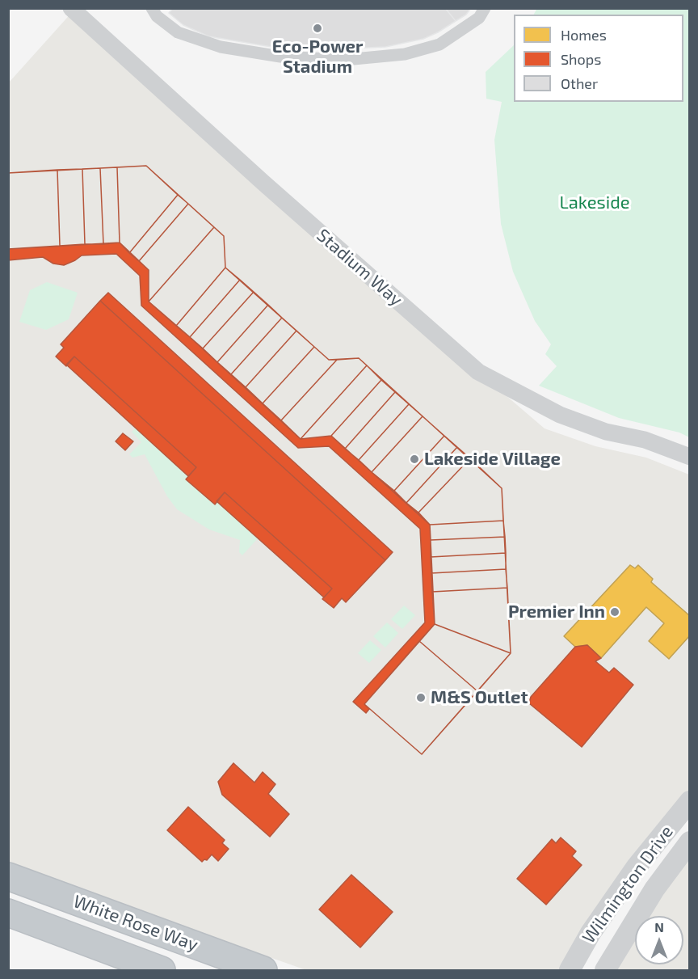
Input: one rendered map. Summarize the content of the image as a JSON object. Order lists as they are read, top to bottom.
{
  "streets": {
    "highway": ["White Rose Way"],
    "street": ["Stadium Way", "Wilmington Drive"]
  },
  "parks": ["Lakeside"],
  "places": [
    "Eco-Power Stadium",
    "Lakeside Village",
    "Premier Inn",
    "M&S Outlet"
  ],
  "legend": ["Homes", "Shops", "Other"],
  "north": "top"
}
